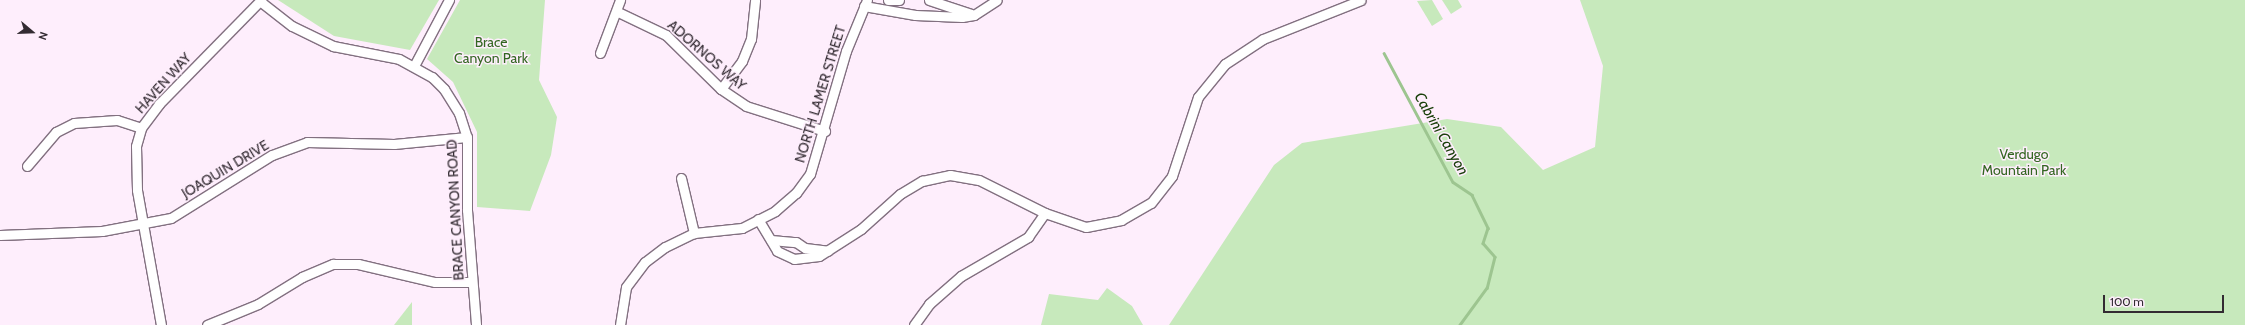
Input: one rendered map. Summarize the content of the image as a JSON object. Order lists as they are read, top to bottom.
{
  "streets": {
    "street": [
      "ADORNOS WAY",
      "HAVEN WAY",
      "NORTH LAMER STREET",
      "JOAQUIN DRIVE",
      "BRACE CANYON ROAD"
    ]
  },
  "crossings": [
    ["ADORNOS WAY", "NORTH LAMER STREET"],
    ["HAVEN WAY", "JOAQUIN DRIVE"],
    ["HAVEN WAY", "BRACE CANYON ROAD"],
    ["JOAQUIN DRIVE", "BRACE CANYON ROAD"]
  ],
  "water": ["Cabrini Canyon"],
  "parks": ["Brace Canyon Park", "Verdugo Mountain Park"],
  "scale_bar": "100 m",
  "north": "right"
}
